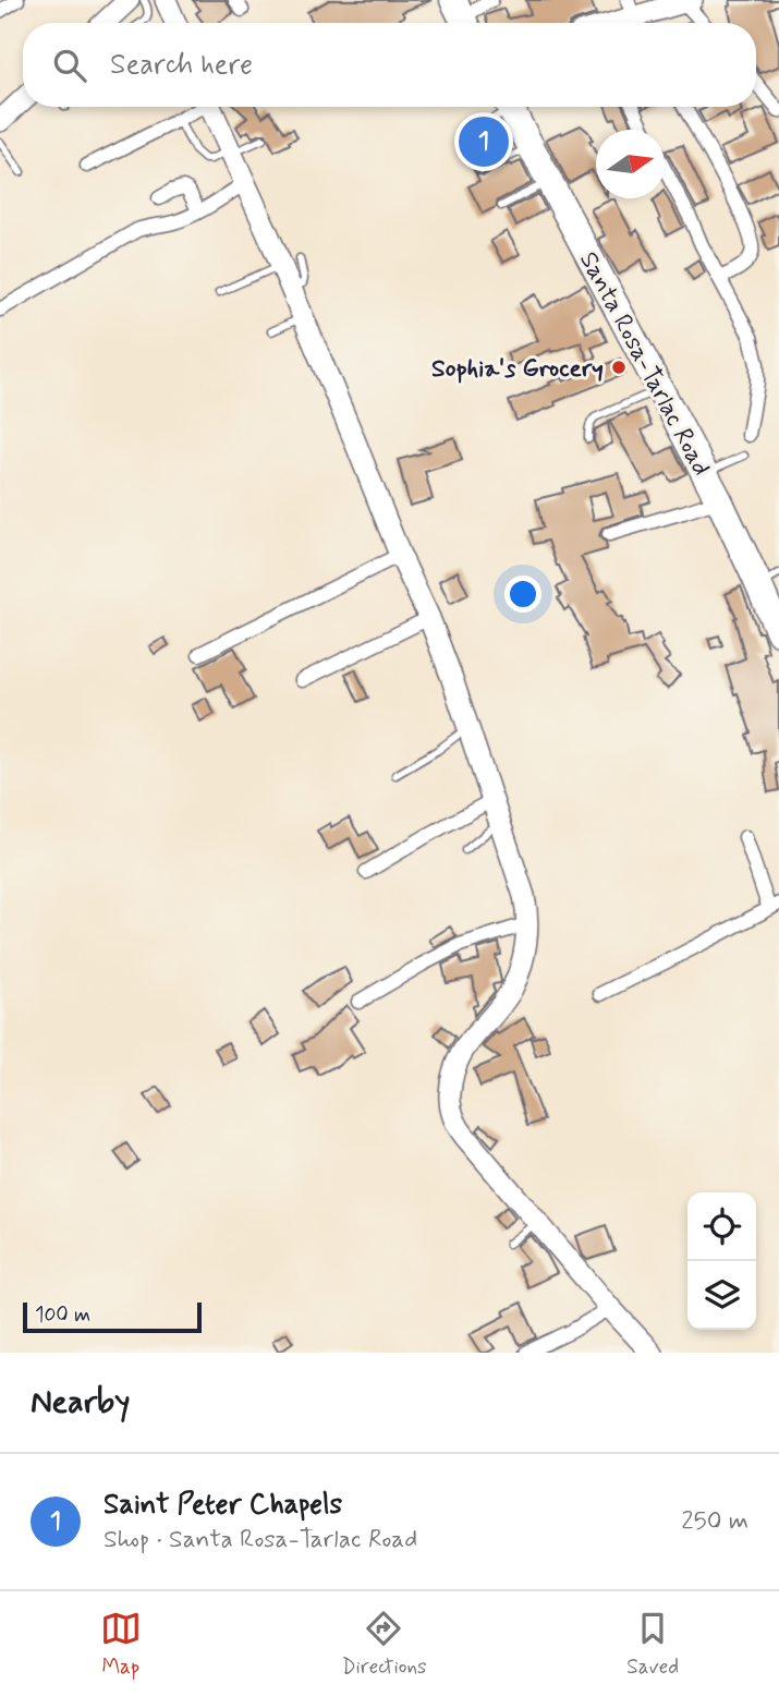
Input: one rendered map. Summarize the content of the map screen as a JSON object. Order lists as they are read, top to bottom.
{
  "streets": {
    "highway": ["Santa Rosa-Tarlac Road"]
  },
  "places": ["Sophia's Grocery"],
  "scale_bar": "100 m",
  "north": "right",
  "page": {
    "search": "Search here",
    "pins": "1",
    "scale": "100 m",
    "heading": "Nearby",
    "list": [
      {
        "mark": "1",
        "name": "Saint Peter Chapels",
        "note": "Shop · Santa Rosa-Tarlac Road",
        "value": "250 m"
      }
    ],
    "nav": ["Map", "Directions", "Saved"]
  }
}
